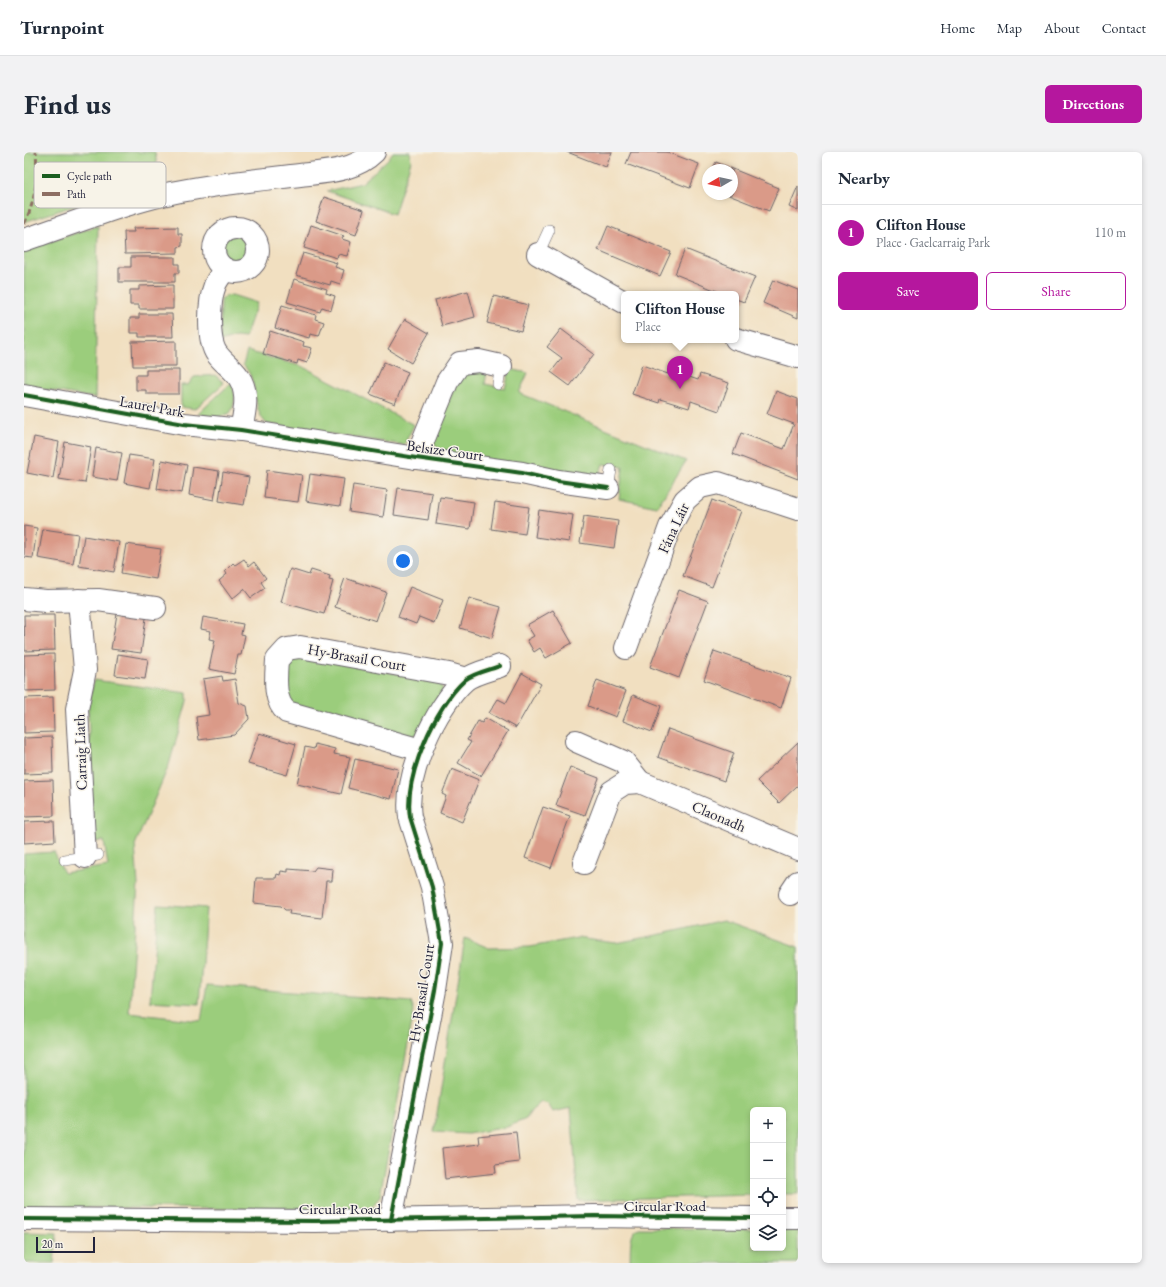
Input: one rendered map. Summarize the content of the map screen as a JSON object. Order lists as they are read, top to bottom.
{
  "streets": {
    "street": [
      "Laurel Park",
      "Belsize Court",
      "Fána Láir",
      "Hy-Brasail Court",
      "Carraig Liath",
      "Claonadh",
      "Circular Road"
    ]
  },
  "crossings": [
    ["Laurel Park", "Belsize Court"],
    ["Hy-Brasail Court", "Circular Road"]
  ],
  "legend": ["Cycle path", "Path"],
  "scale_bar": "20 m",
  "north": "left",
  "page": {
    "header": "Turnpoint",
    "nav": [
      "Home",
      "Map",
      "About",
      "Contact"
    ],
    "buttons": [
      "Directions",
      ["Save", "Share"]
    ],
    "title": "Find us",
    "heading": "Nearby",
    "list": [
      {
        "mark": "1",
        "name": "Clifton House",
        "note": "Place · Gaelcarraig Park",
        "value": "110 m"
      }
    ],
    "popup": ["Clifton House", "Place"],
    "pins": "1",
    "map_buttons": ["+", "−"],
    "scale": "20 m"
  }
}
